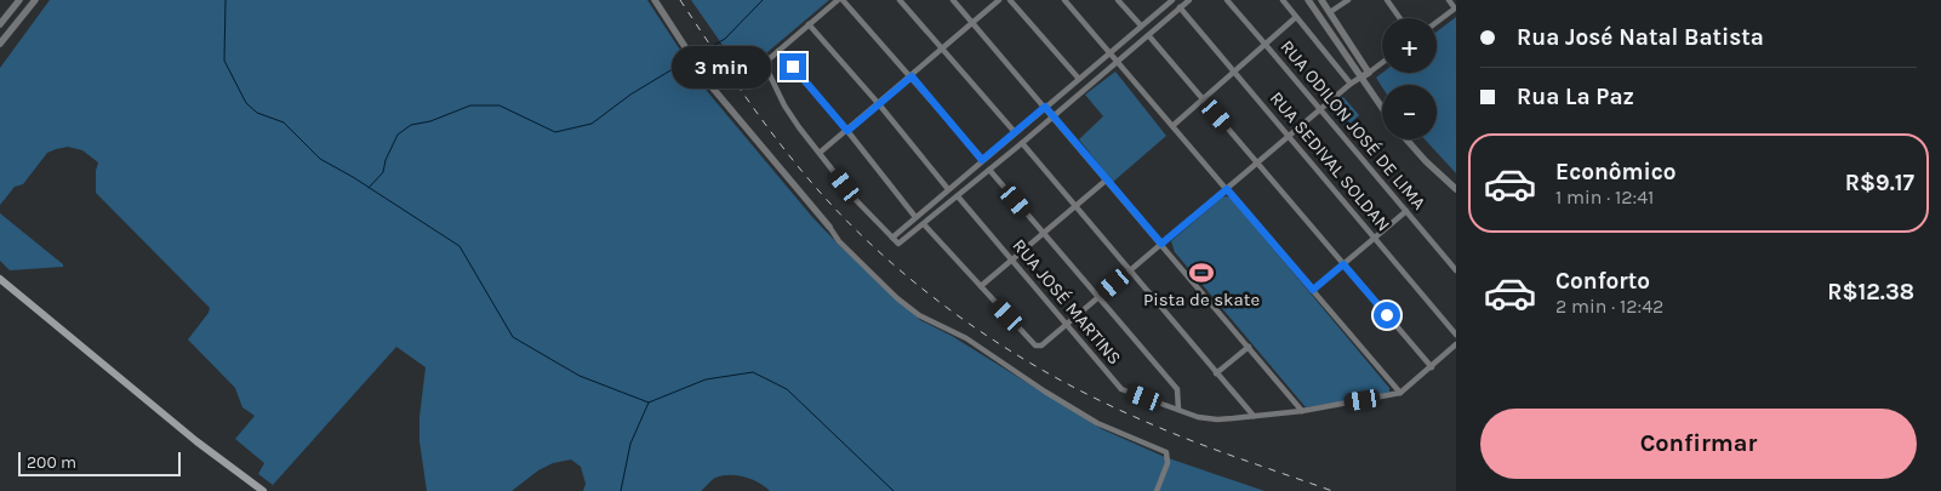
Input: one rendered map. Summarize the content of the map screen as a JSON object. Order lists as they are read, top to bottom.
{
  "streets": {
    "street": ["RUA ODILON JOSÉ DE LIMA", "RUA SEDIVAL SOLDAN", "RUA JOSÉ MARTINS"]
  },
  "places": {
    "sports": ["Pista de skate"]
  },
  "scale_bar": "200 m",
  "page": {
    "banner": ["Rua José Natal Batista", "Rua La Paz"],
    "map_buttons": ["+", "−"],
    "bubble": "3 min",
    "list": [
      {
        "name": "Econômico",
        "note": "1 min · 12:41",
        "value": "R$9.17"
      },
      {
        "name": "Conforto",
        "note": "2 min · 12:42",
        "value": "R$12.38"
      }
    ],
    "buttons": "Confirmar",
    "scale": "200 m"
  }
}
